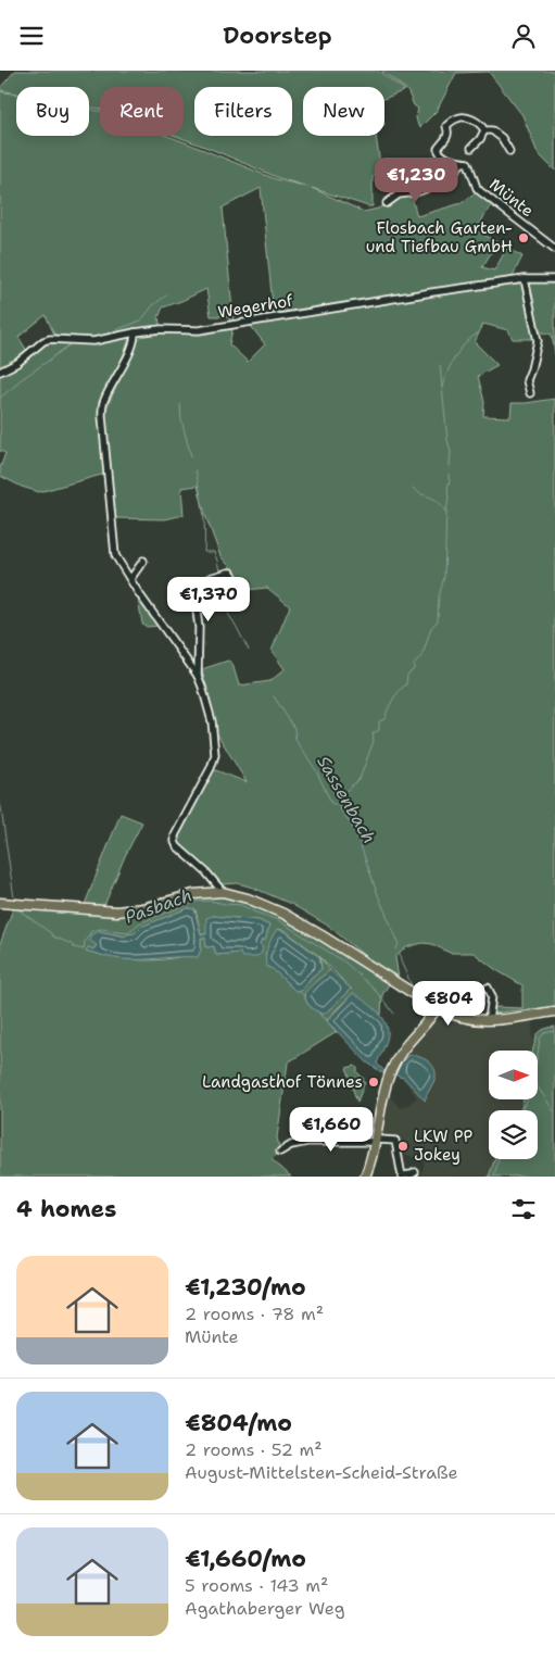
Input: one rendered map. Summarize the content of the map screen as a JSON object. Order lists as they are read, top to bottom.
{
  "streets": {
    "street": ["Münte", "Wegerhof"]
  },
  "water": ["Sassenbach", "Pasbach"],
  "places": ["Flosbach Garten- und Tiefbau GmbH", "Landgasthof Tönnes", "LKW PP Jokey"],
  "north": "right",
  "page": {
    "header": "Doorstep",
    "chip": [
      "Buy",
      "Rent",
      "Filters",
      "New"
    ],
    "price": [
      "€1,230",
      "€1,370",
      "€804",
      "€1,660"
    ],
    "heading": "4 homes",
    "list": [
      {
        "name": "€1,230/mo",
        "note": "2 rooms · 78 m² · Münte"
      },
      {
        "name": "€804/mo",
        "note": "2 rooms · 52 m² · August-Mittelsten-Scheid-Straße"
      },
      {
        "name": "€1,660/mo",
        "note": "5 rooms · 143 m² · Agathaberger Weg"
      }
    ]
  }
}
